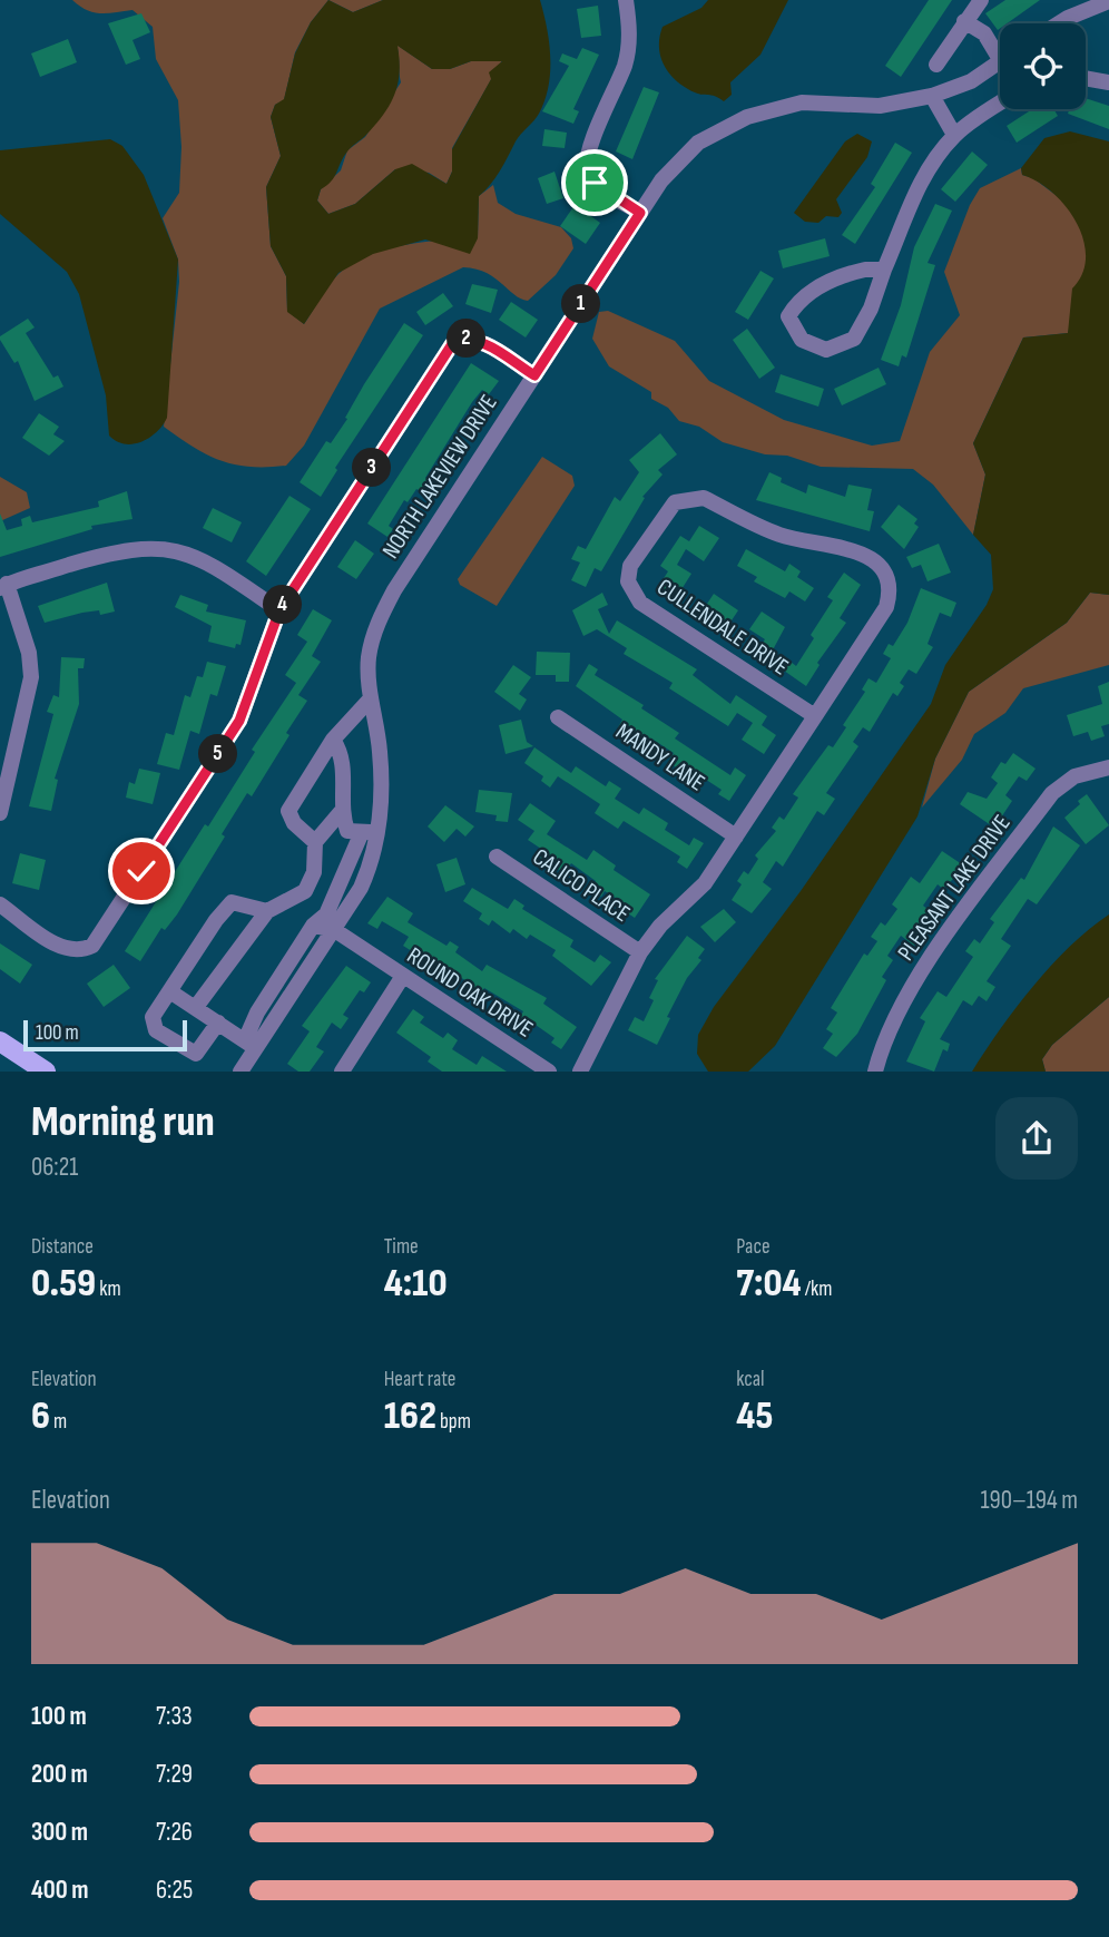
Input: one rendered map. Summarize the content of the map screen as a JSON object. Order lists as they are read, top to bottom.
{
  "streets": {
    "street": [
      "NORTH LAKEVIEW DRIVE",
      "CULLENDALE DRIVE",
      "MANDY LANE",
      "CALICO PLACE",
      "PLEASANT LAKE DRIVE",
      "ROUND OAK DRIVE"
    ]
  },
  "crossings": [
    ["NORTH LAKEVIEW DRIVE", "ROUND OAK DRIVE"],
    ["CULLENDALE DRIVE", "MANDY LANE"],
    ["CULLENDALE DRIVE", "CALICO PLACE"]
  ],
  "scale_bar": "100 m",
  "page": {
    "pins": [
      "1",
      "2",
      "3",
      "4",
      "5"
    ],
    "scale": "100 m",
    "heading": ["Morning run", "06:21"],
    "stats": [
      ["Distance", "0.59 km"],
      ["Time", "4:10"],
      ["Pace", "7:04 /km"],
      ["Elevation", "6 m"],
      ["Heart rate", "162 bpm"],
      ["kcal", "45"]
    ],
    "chart": ["Elevation", "190–194 m"],
    "list": [
      {
        "name": "100 m",
        "note": "7:33"
      },
      {
        "name": "200 m",
        "note": "7:29"
      },
      {
        "name": "300 m",
        "note": "7:26"
      },
      {
        "name": "400 m",
        "note": "6:25"
      }
    ]
  }
}
